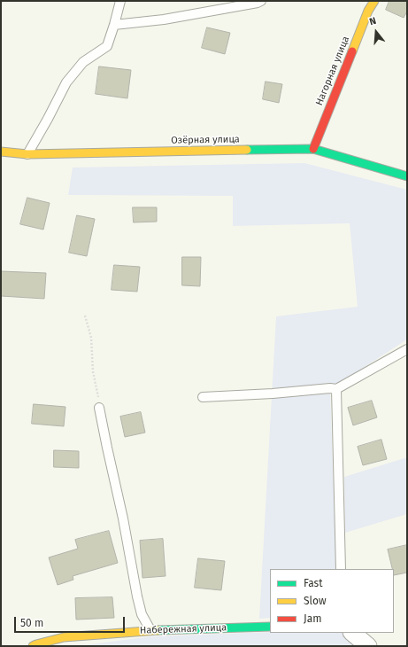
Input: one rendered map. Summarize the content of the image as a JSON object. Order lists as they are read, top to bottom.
{
  "streets": {
    "street": ["Нагорная улица", "Озёрная улица", "Набережная улица"]
  },
  "crossings": [
    ["Нагорная улица", "Озёрная улица"]
  ],
  "legend": ["Fast", "Slow", "Jam"],
  "scale_bar": "50 m",
  "north": "top"
}
